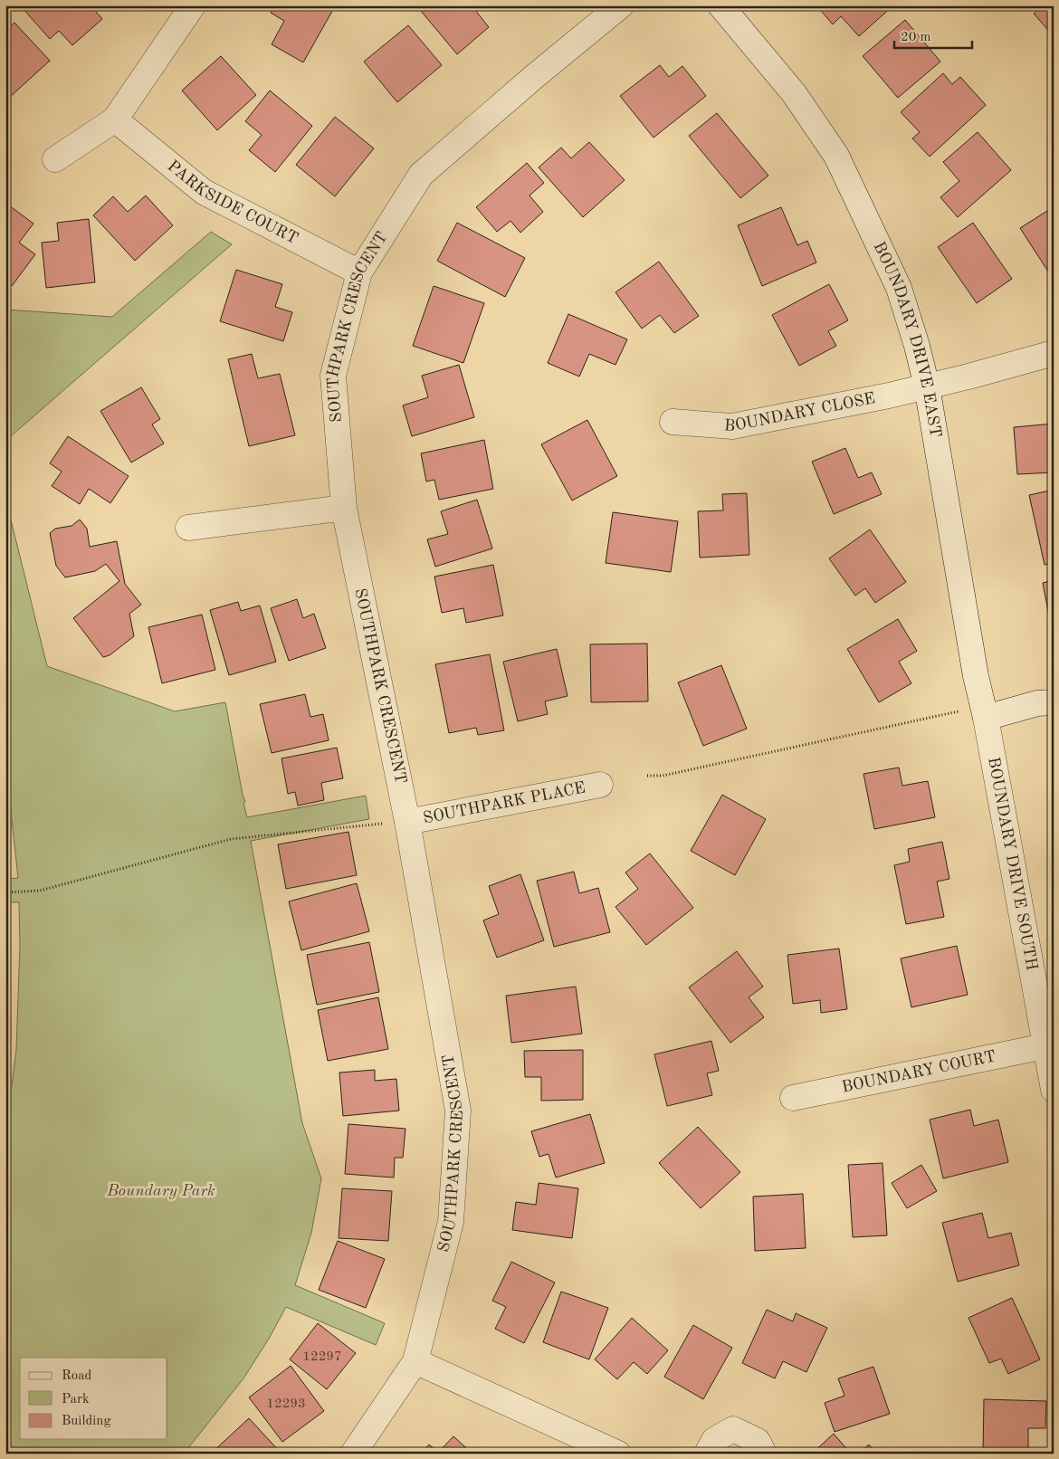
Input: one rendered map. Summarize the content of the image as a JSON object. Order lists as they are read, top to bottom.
{
  "streets": {
    "street": [
      "PARKSIDE COURT",
      "SOUTHPARK CRESCENT",
      "BOUNDARY DRIVE EAST",
      "BOUNDARY CLOSE",
      "SOUTHPARK PLACE",
      "BOUNDARY DRIVE SOUTH",
      "BOUNDARY COURT"
    ]
  },
  "crossings": [
    ["PARKSIDE COURT", "SOUTHPARK CRESCENT"],
    ["SOUTHPARK CRESCENT", "SOUTHPARK PLACE"],
    ["BOUNDARY DRIVE EAST", "BOUNDARY CLOSE"],
    ["BOUNDARY DRIVE EAST", "BOUNDARY DRIVE SOUTH"],
    ["BOUNDARY DRIVE SOUTH", "BOUNDARY COURT"]
  ],
  "parks": ["Boundary Park"],
  "house_numbers": ["12297", "12293"],
  "legend": ["Road", "Park", "Building"],
  "scale_bar": "20 m"
}
